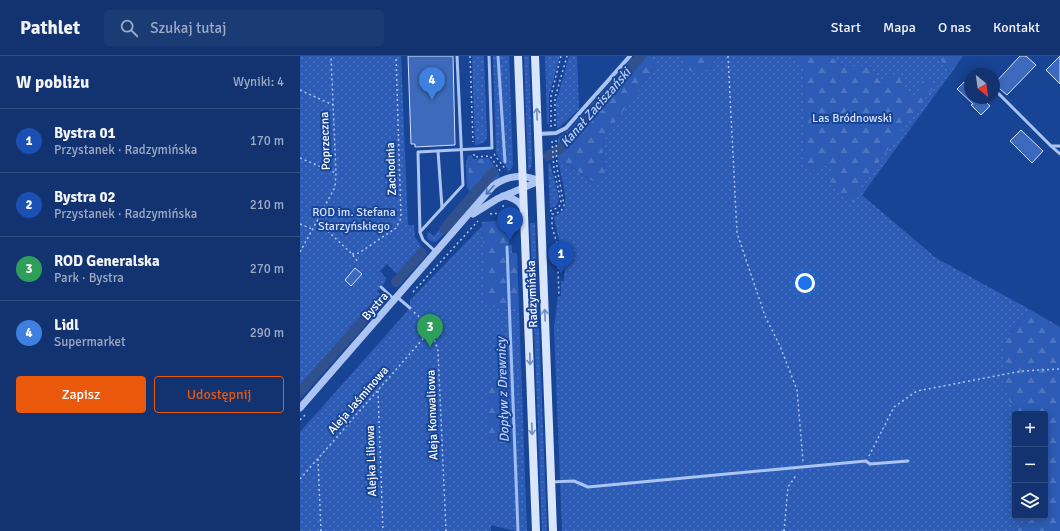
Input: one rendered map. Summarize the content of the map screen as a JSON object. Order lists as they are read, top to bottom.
{
  "streets": {
    "main road": ["Radzymińska"],
    "street": ["Bystra"],
    "path": [
      "Poprzeczna",
      "Zachodnia",
      "Aleja Jaśminowa",
      "Aleja Konwaliowa",
      "Alejka Liliowa"
    ]
  },
  "crossings": [
    ["Radzymińska", "Bystra"],
    ["Aleja Jaśminowa", "Aleja Konwaliowa"],
    ["Aleja Jaśminowa", "Alejka Liliowa"]
  ],
  "water": ["Kanał Zaciszański", "Dopływ z Drewnicy"],
  "parks": ["Las Bródnowski", "ROD im. Stefana Starzyńskiego"],
  "north": "bottom right",
  "page": {
    "header": "Pathlet",
    "search": "Szukaj tutaj",
    "nav": [
      "Start",
      "Mapa",
      "O nas",
      "Kontakt"
    ],
    "heading": ["W pobliżu", "Wyniki: 4"],
    "pins": [
      "4",
      "2",
      "1",
      "3"
    ],
    "list": [
      {
        "mark": "1",
        "name": "Bystra 01",
        "note": "Przystanek · Radzymińska",
        "value": "170 m"
      },
      {
        "mark": "2",
        "name": "Bystra 02",
        "note": "Przystanek · Radzymińska",
        "value": "210 m"
      },
      {
        "mark": "3",
        "name": "ROD Generalska",
        "note": "Park · Bystra",
        "value": "270 m"
      },
      {
        "mark": "4",
        "name": "Lidl",
        "note": "Supermarket",
        "value": "290 m"
      }
    ],
    "buttons": ["Zapisz", "Udostępnij"],
    "map_buttons": ["+", "−"]
  }
}
